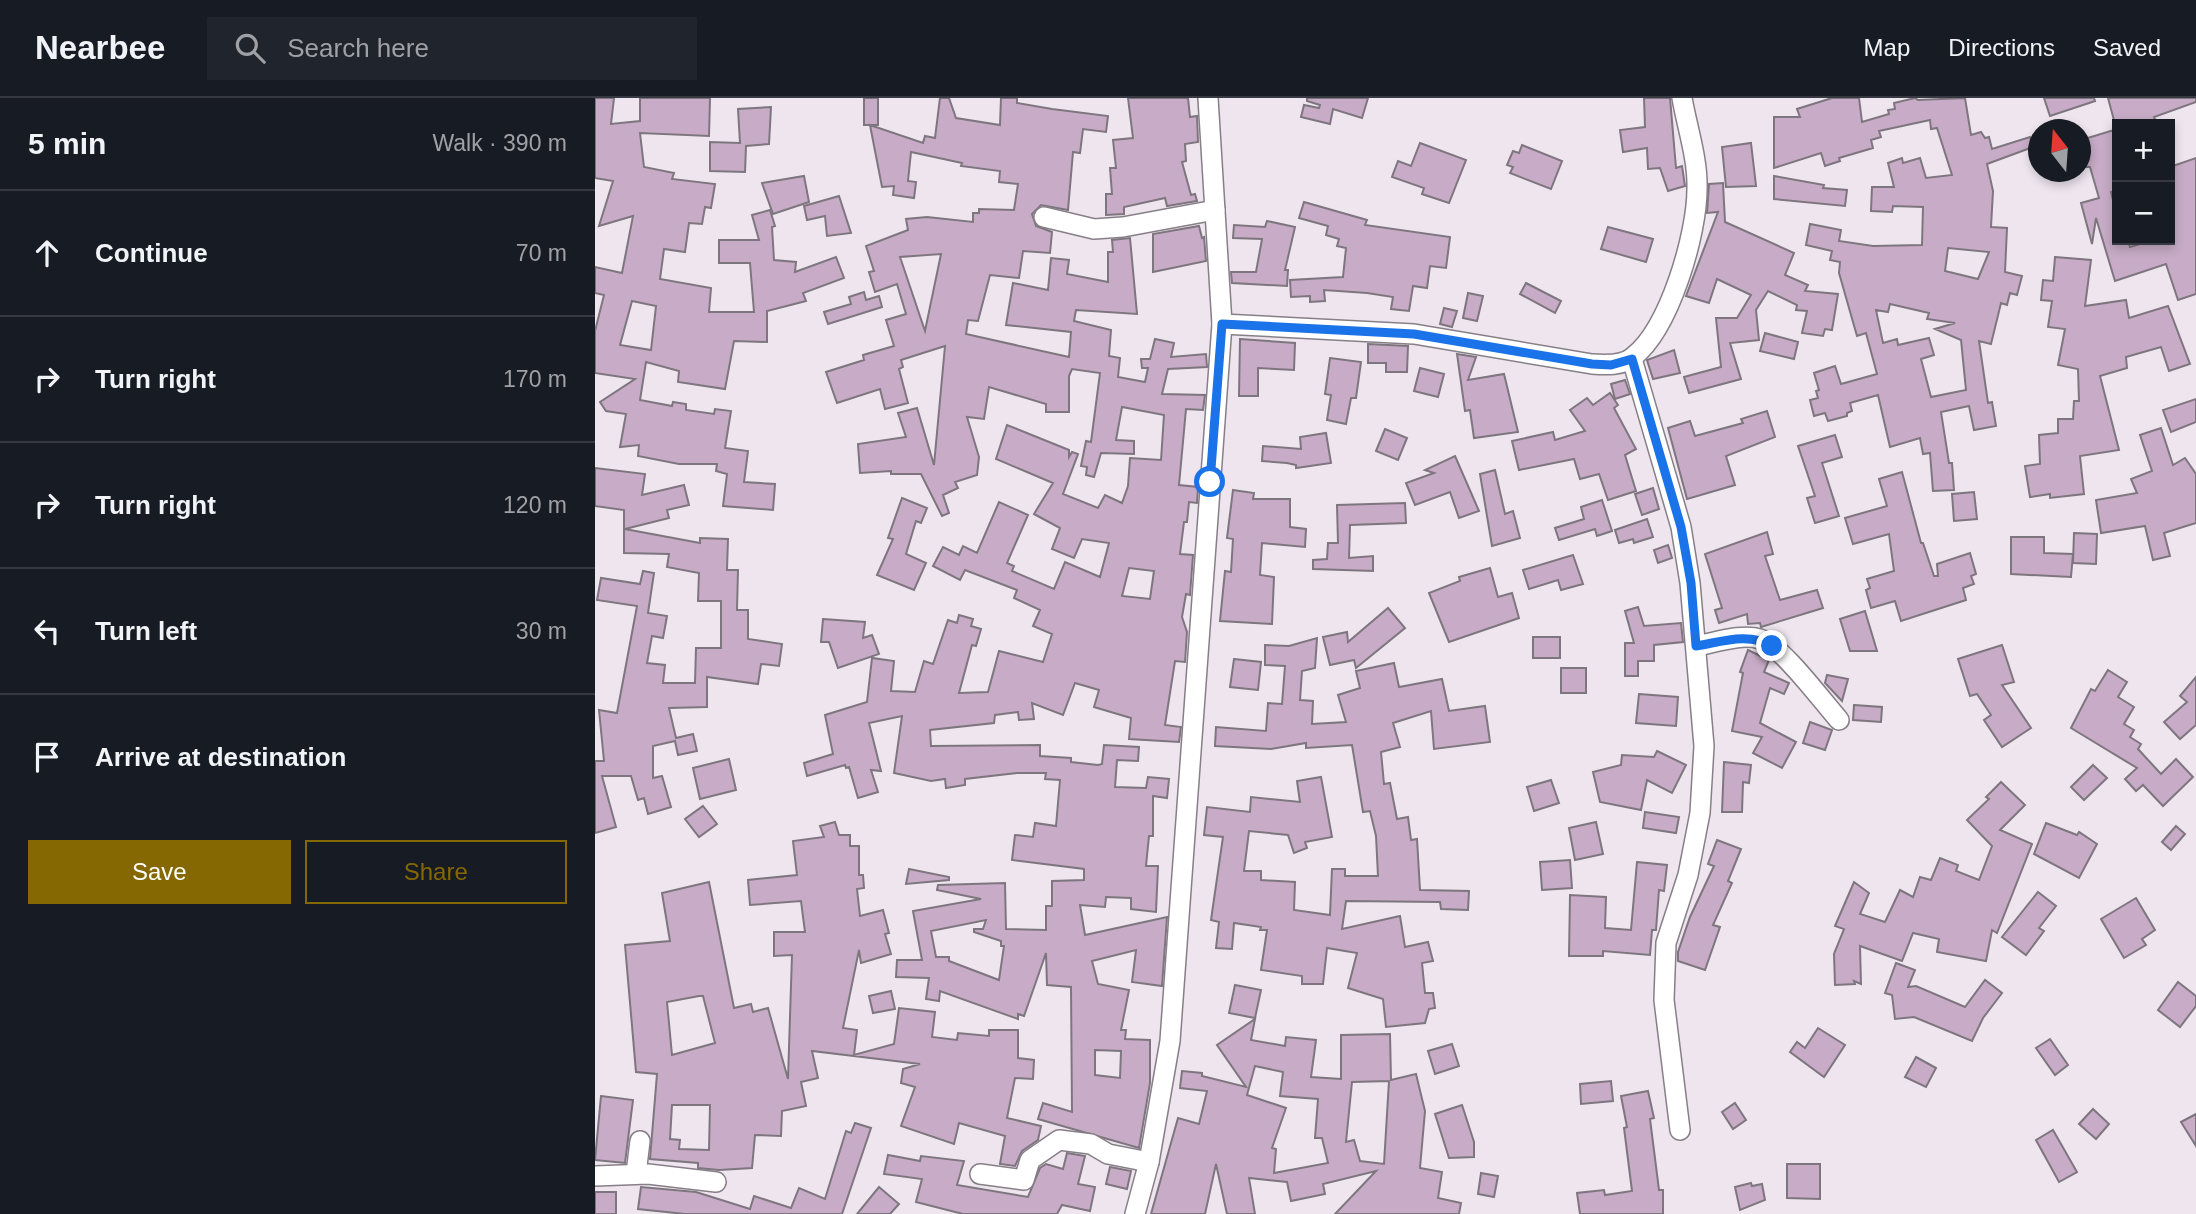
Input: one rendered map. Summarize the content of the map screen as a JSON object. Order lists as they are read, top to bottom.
{
  "north": "top",
  "page": {
    "header": "Nearbee",
    "search": "Search here",
    "nav": ["Map", "Directions", "Saved"],
    "heading": ["5 min", "Walk · 390 m"],
    "map_buttons": ["+", "−"],
    "list": [
      ["Continue", "70 m"],
      ["Turn right", "170 m"],
      ["Turn right", "120 m"],
      ["Turn left", "30 m"],
      "Arrive at destination"
    ],
    "buttons": ["Save", "Share"]
  }
}
